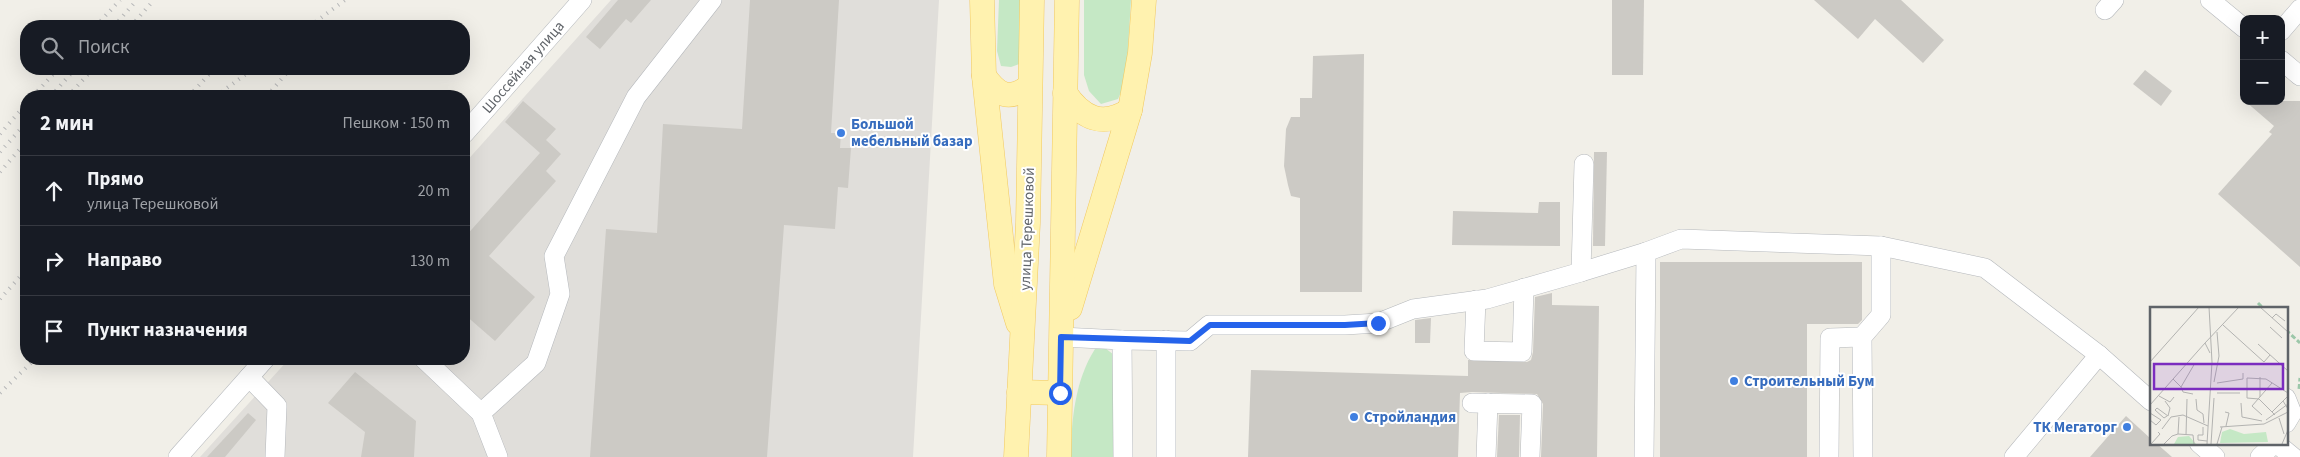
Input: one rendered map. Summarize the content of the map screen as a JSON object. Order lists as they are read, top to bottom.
{
  "streets": {
    "main road": ["улица Терешковой"],
    "street": ["Шоссейная улица"]
  },
  "places": [
    "Большой мебельный базар",
    "Строительный Бум",
    "Стройландия",
    "ТК Мегаторг"
  ],
  "page": {
    "map_buttons": ["+", "−"],
    "search": "Поиск",
    "heading": ["2 мин", "Пешком · 150 m"],
    "list": [
      ["Прямо", "улица Терешковой", "20 m"],
      ["Направо", "130 m"],
      "Пункт назначения"
    ]
  }
}
